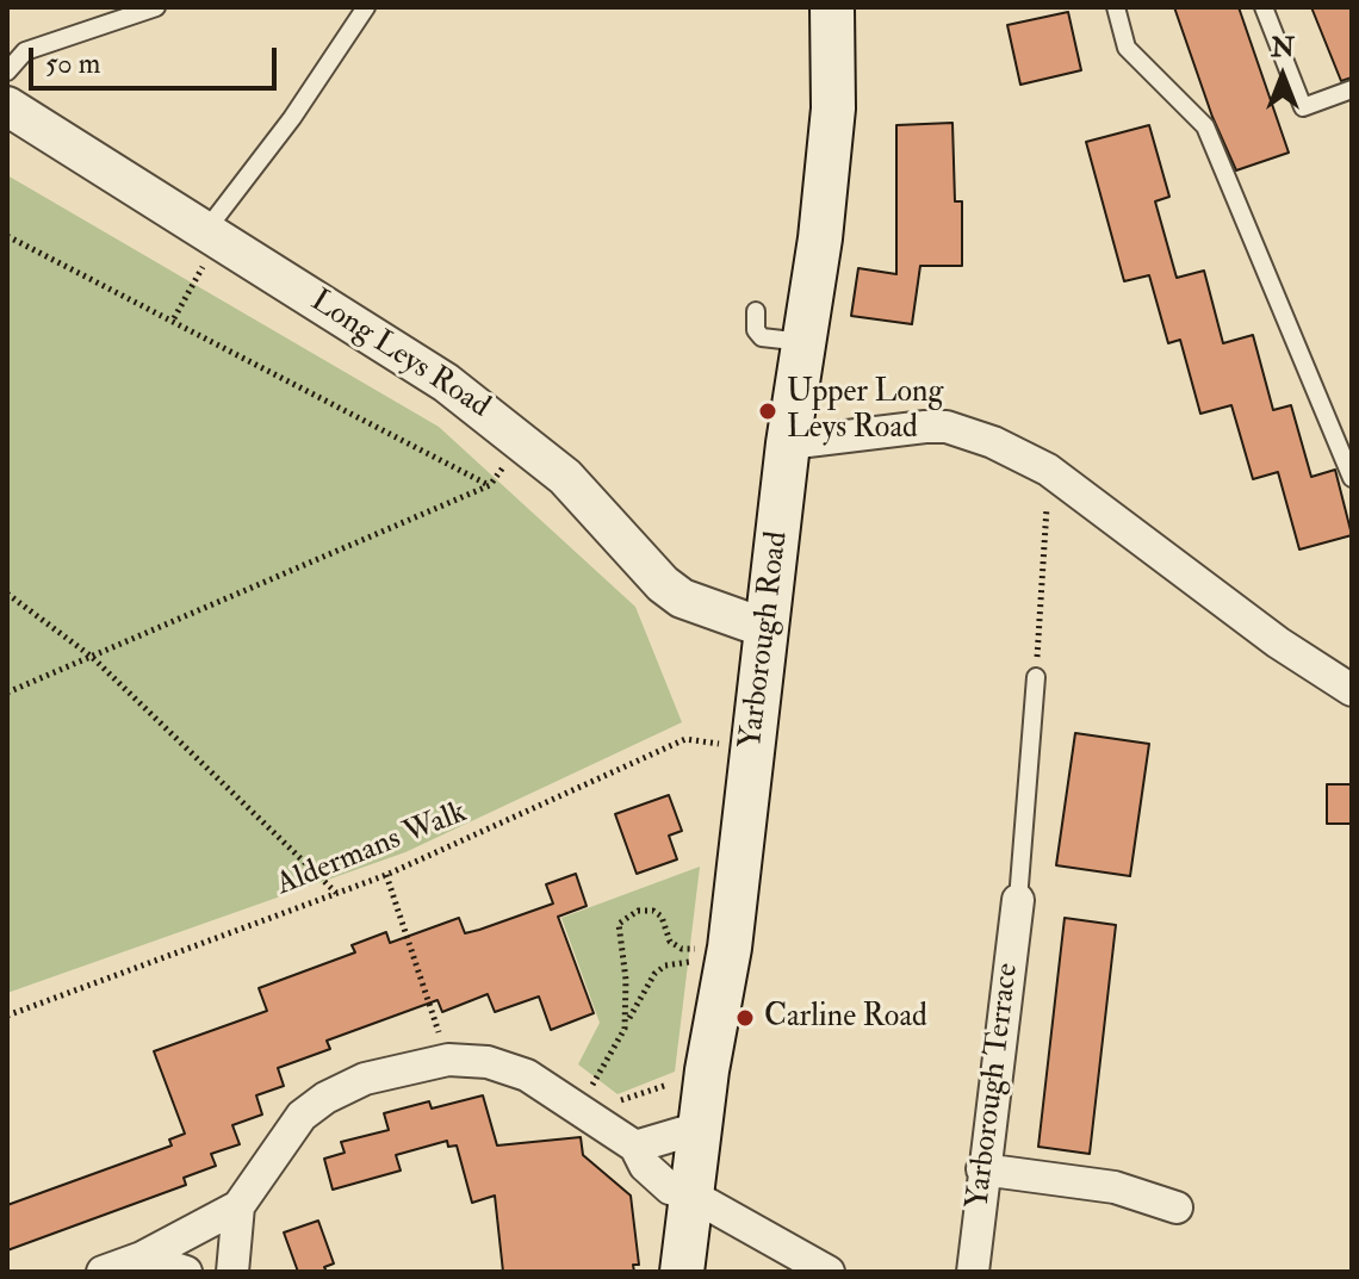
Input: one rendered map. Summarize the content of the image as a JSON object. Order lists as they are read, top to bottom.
{
  "streets": {
    "main road": ["Yarborough Road"],
    "street": ["Long Leys Road", "Yarborough Terrace"],
    "path": ["Aldermans Walk"]
  },
  "crossings": [
    ["Long Leys Road", "Yarborough Road"],
    ["Yarborough Road", "Aldermans Walk"]
  ],
  "places": ["Upper Long Leys Road", "Carline Road"],
  "scale_bar": "50 m",
  "north": "top"
}
